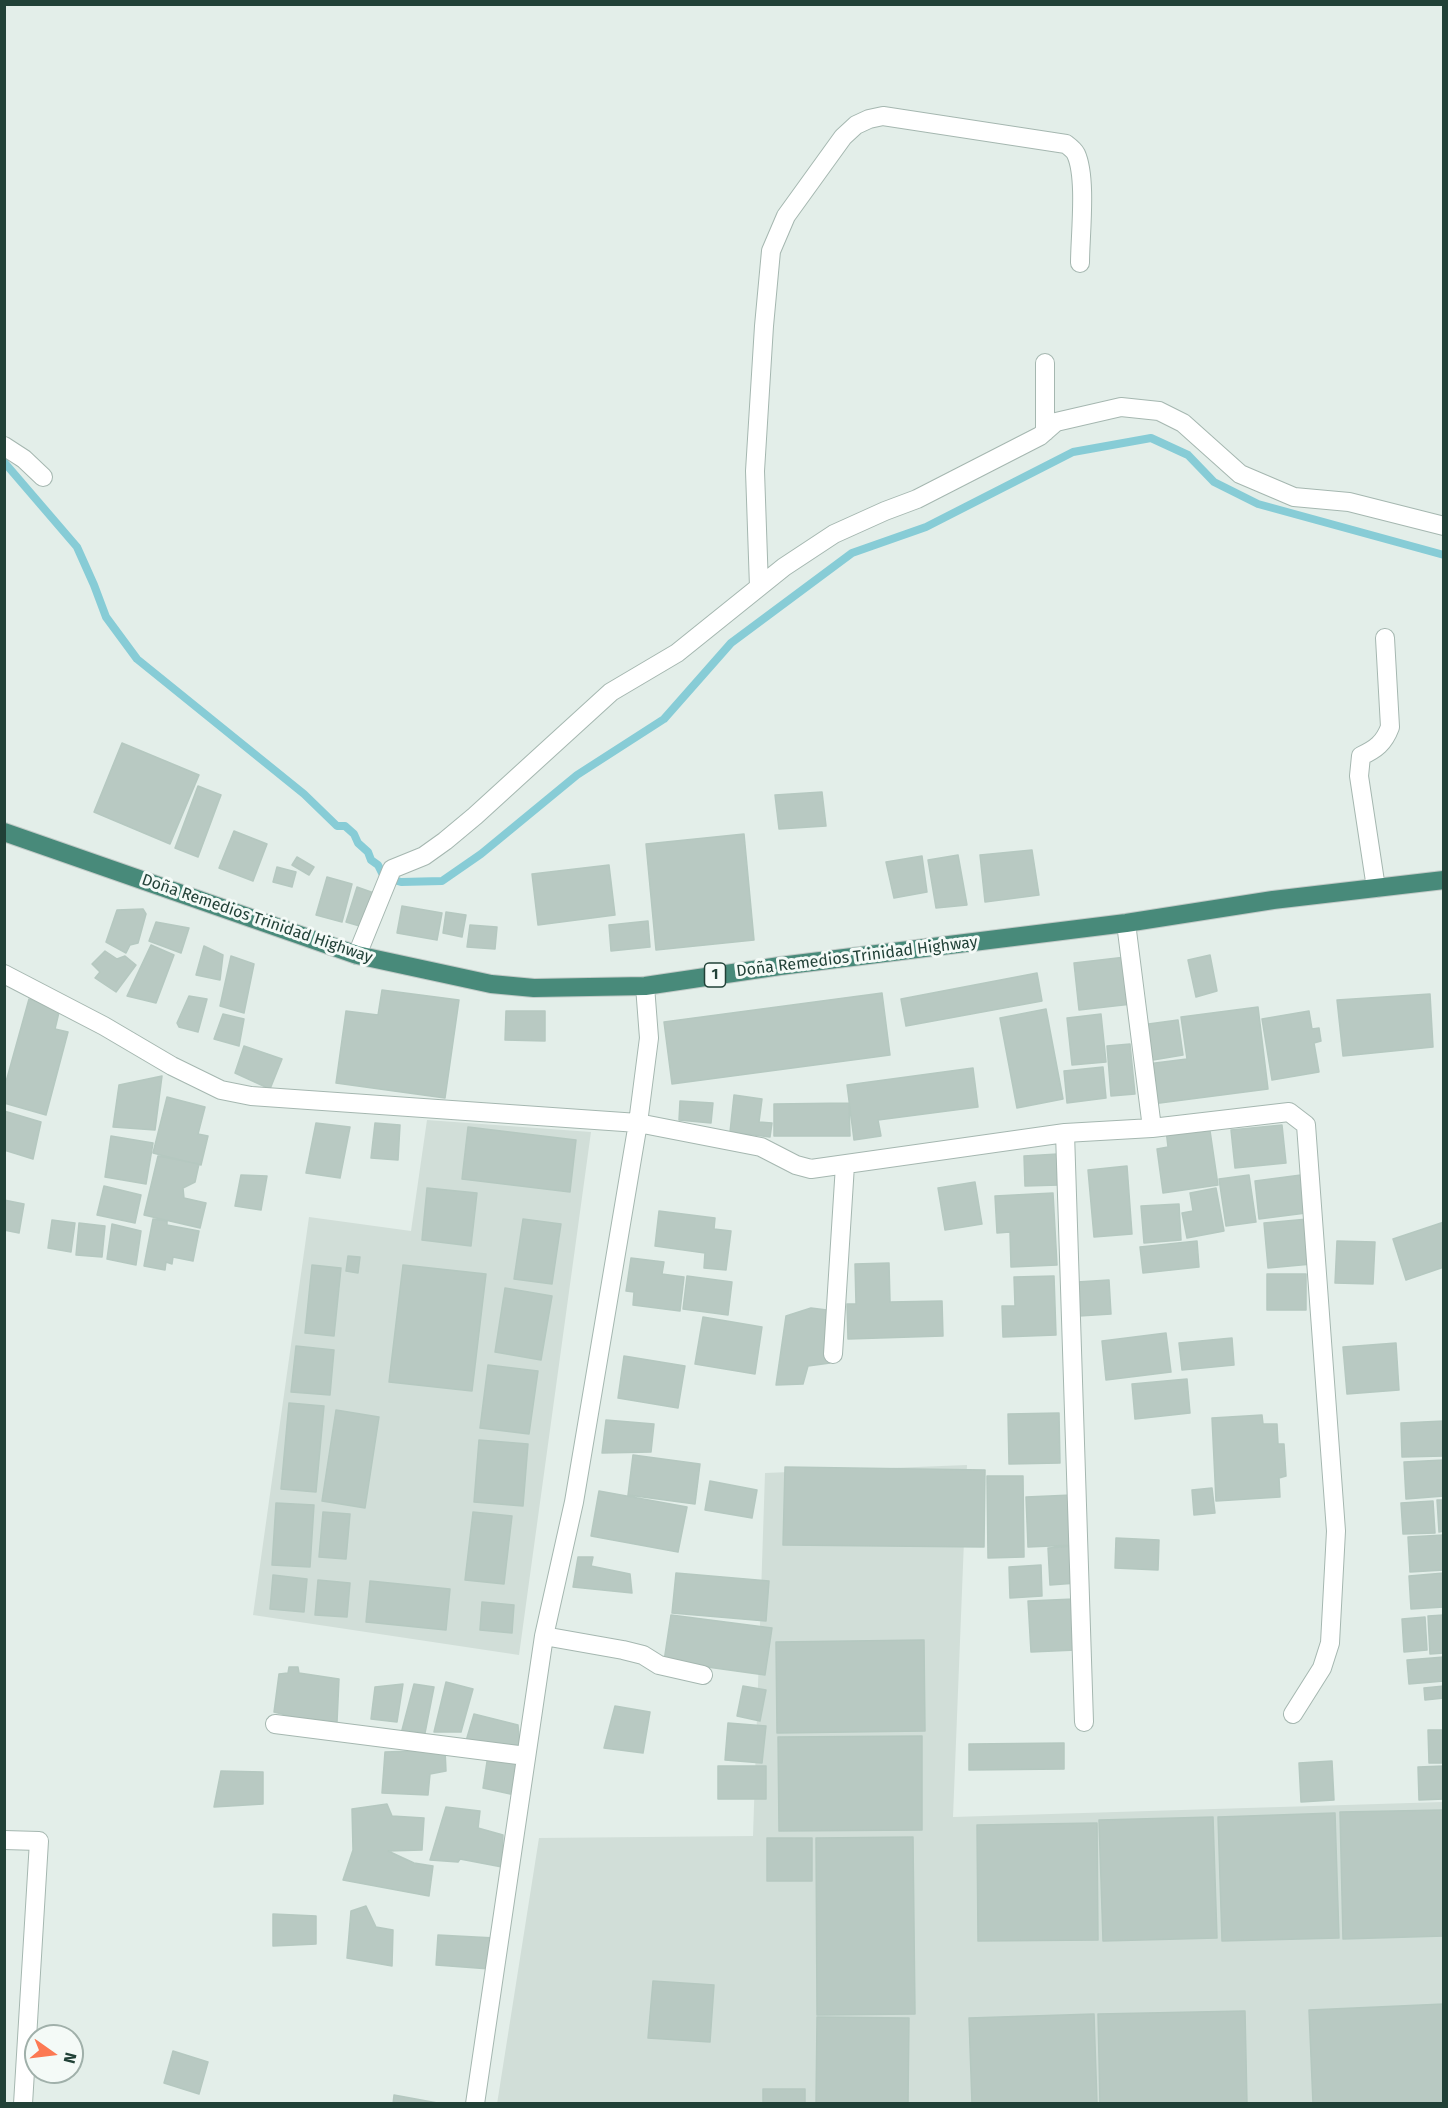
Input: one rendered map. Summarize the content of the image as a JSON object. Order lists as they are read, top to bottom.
{
  "streets": {
    "highway": ["Doña Remedios Trinidad Highway", "1"]
  },
  "north": "right"
}
